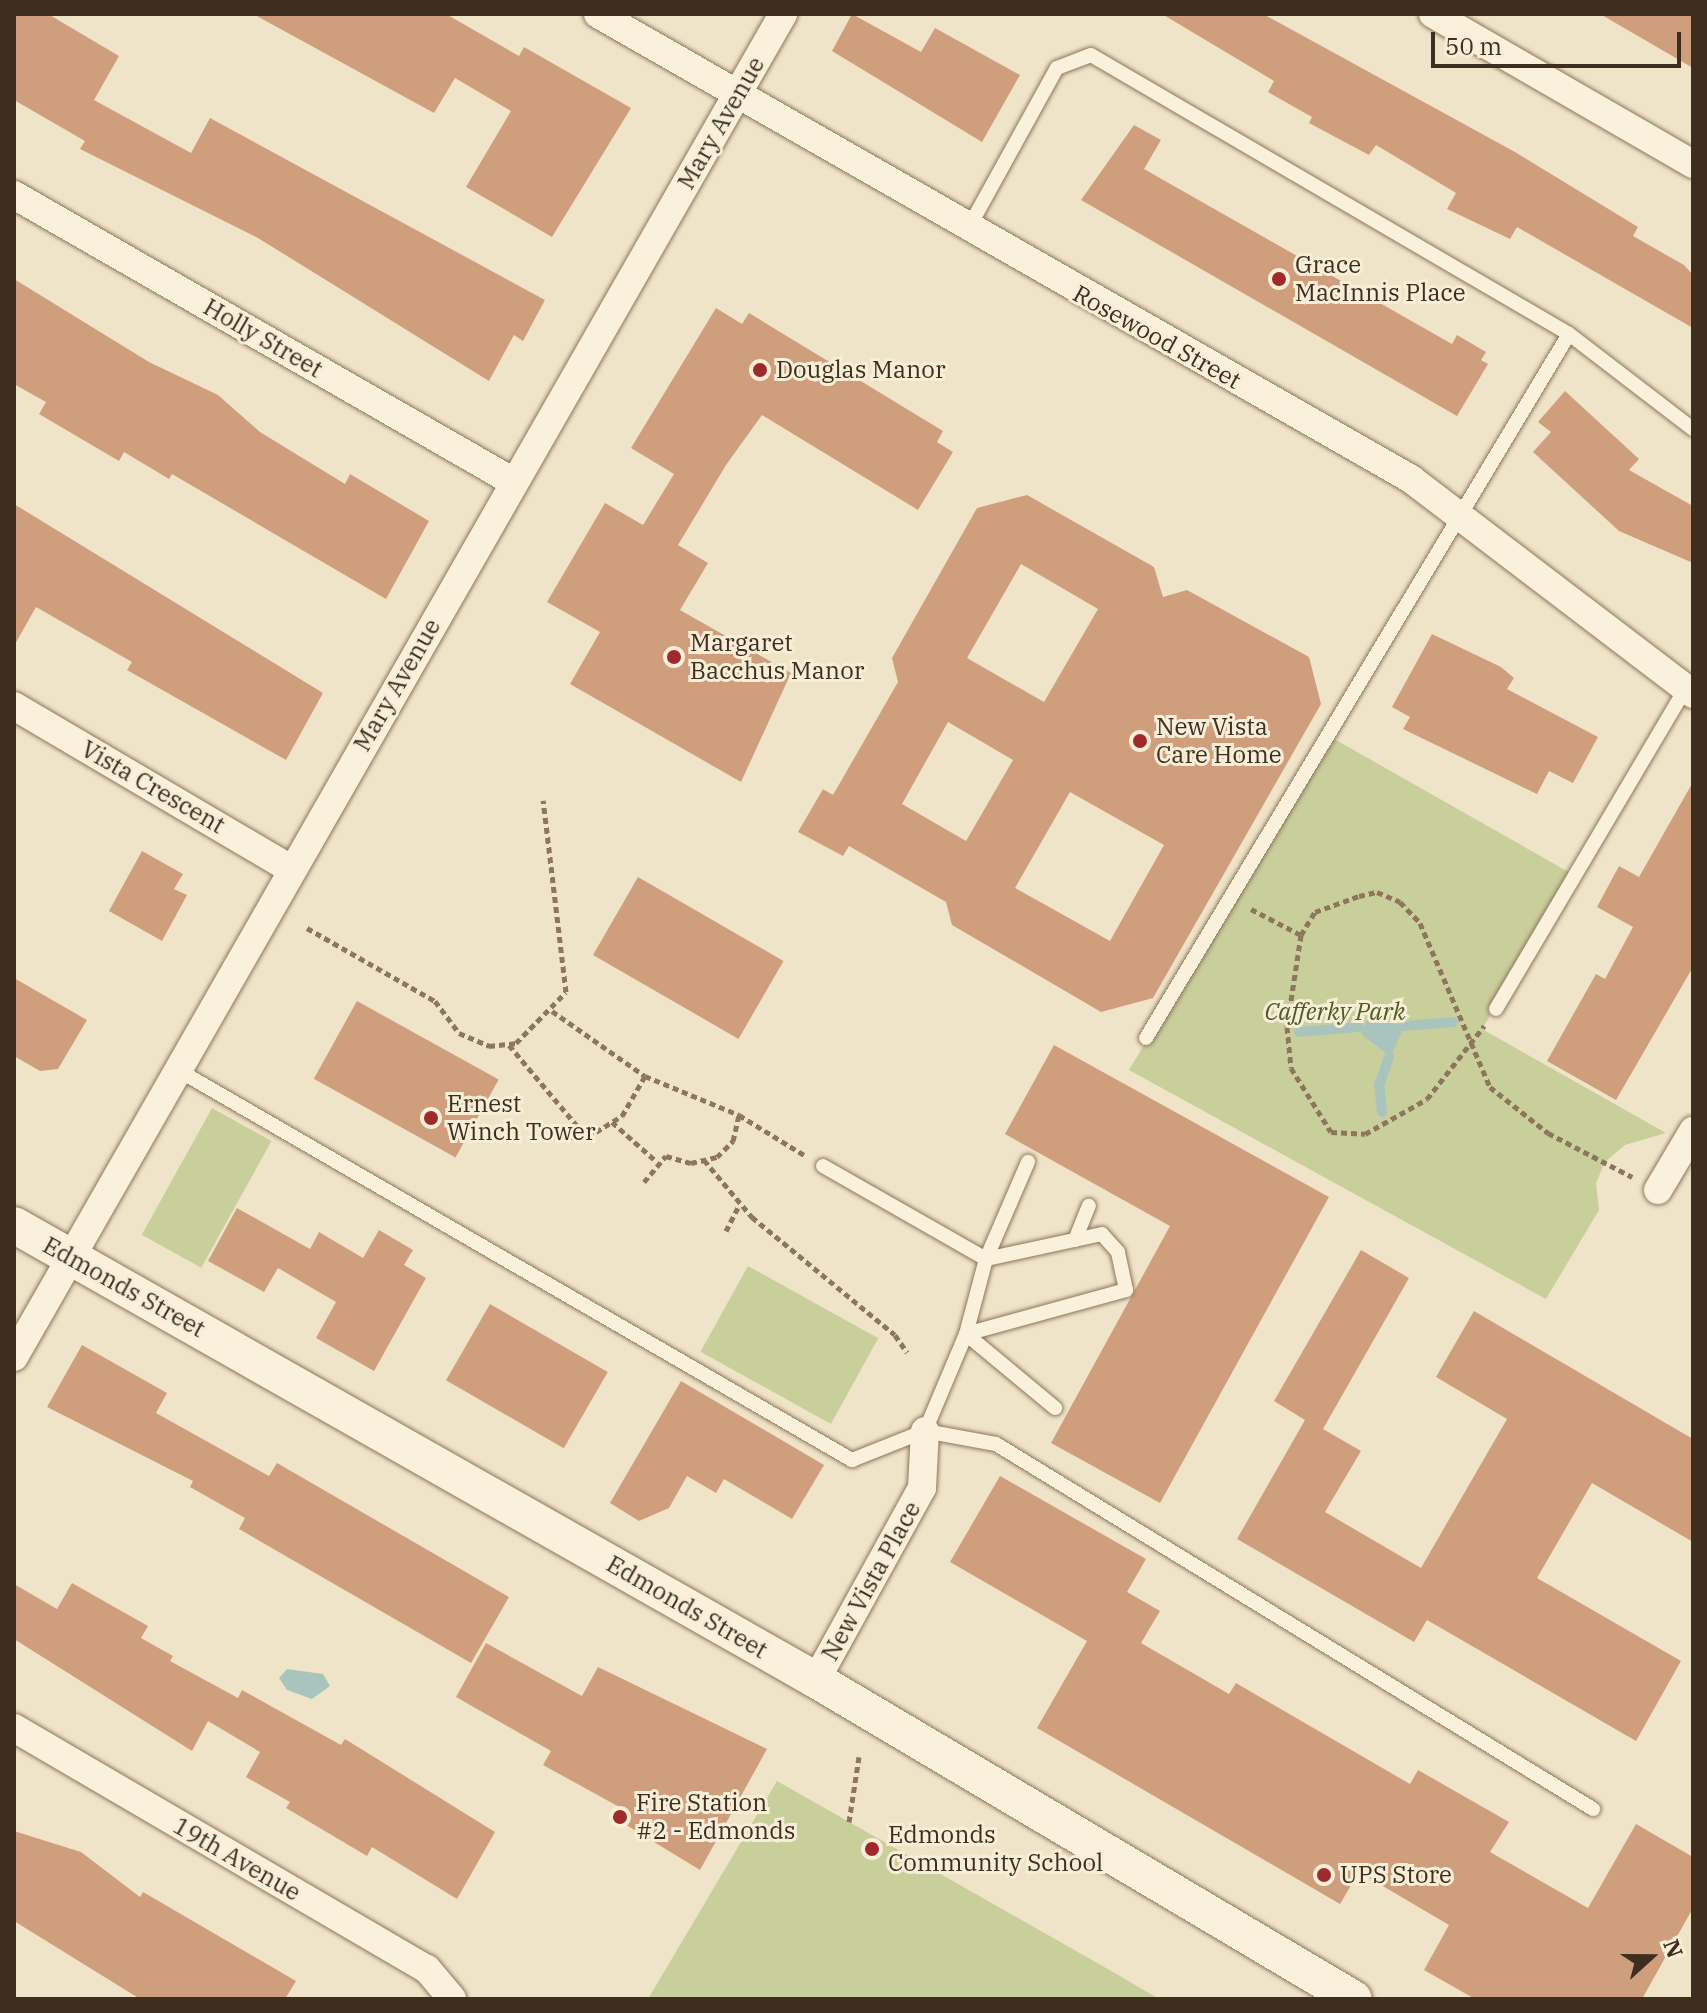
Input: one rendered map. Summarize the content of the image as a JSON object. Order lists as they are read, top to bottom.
{
  "streets": {
    "street": [
      "Mary Avenue",
      "Rosewood Street",
      "Holly Street",
      "Vista Crescent",
      "Edmonds Street",
      "New Vista Place",
      "19th Avenue"
    ]
  },
  "crossings": [
    ["Mary Avenue", "Rosewood Street"],
    ["Mary Avenue", "Holly Street"],
    ["Mary Avenue", "Vista Crescent"],
    ["Mary Avenue", "Edmonds Street"],
    ["Edmonds Street", "New Vista Place"]
  ],
  "parks": ["Cafferky Park"],
  "places": [
    "Grace MacInnis Place",
    "Douglas Manor",
    "Margaret Bacchus Manor",
    "New Vista Care Home",
    "Ernest Winch Tower",
    "Fire Station #2 - Edmonds",
    "Edmonds Community School",
    "UPS Store"
  ],
  "scale_bar": "50 m",
  "north": "right"
}
